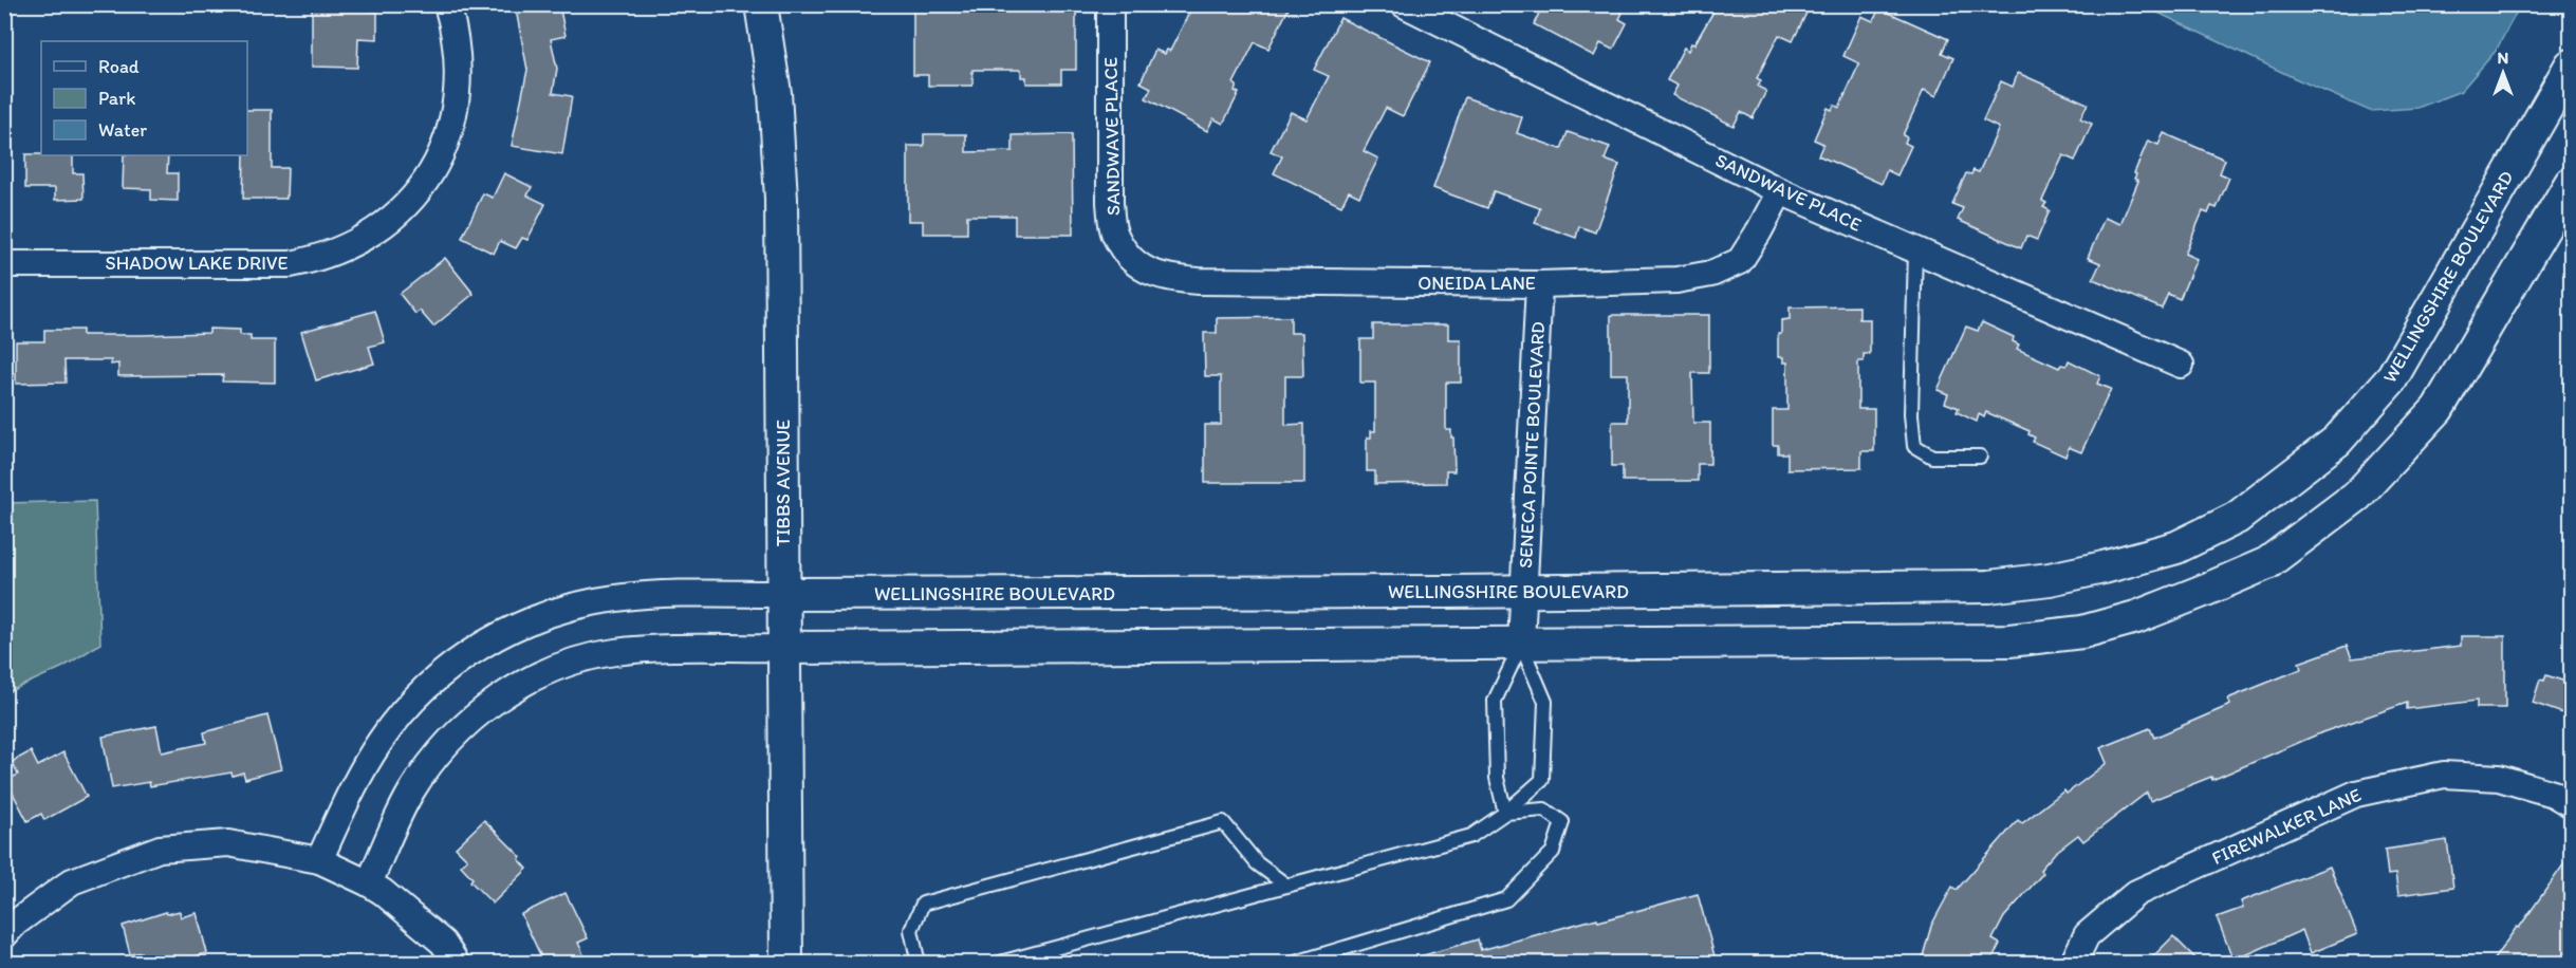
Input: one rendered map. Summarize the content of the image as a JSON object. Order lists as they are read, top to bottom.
{
  "streets": {
    "street": [
      "SANDWAVE PLACE",
      "SHADOW LAKE DRIVE",
      "WELLINGSHIRE BOULEVARD",
      "ONEIDA LANE",
      "SENECA POINTE BOULEVARD",
      "TIBBS AVENUE",
      "FIREWALKER LANE"
    ]
  },
  "crossings": [
    ["SANDWAVE PLACE", "ONEIDA LANE"],
    ["WELLINGSHIRE BOULEVARD", "SENECA POINTE BOULEVARD"],
    ["WELLINGSHIRE BOULEVARD", "TIBBS AVENUE"],
    ["ONEIDA LANE", "SENECA POINTE BOULEVARD"]
  ],
  "legend": ["Road", "Park", "Water"],
  "north": "top"
}
